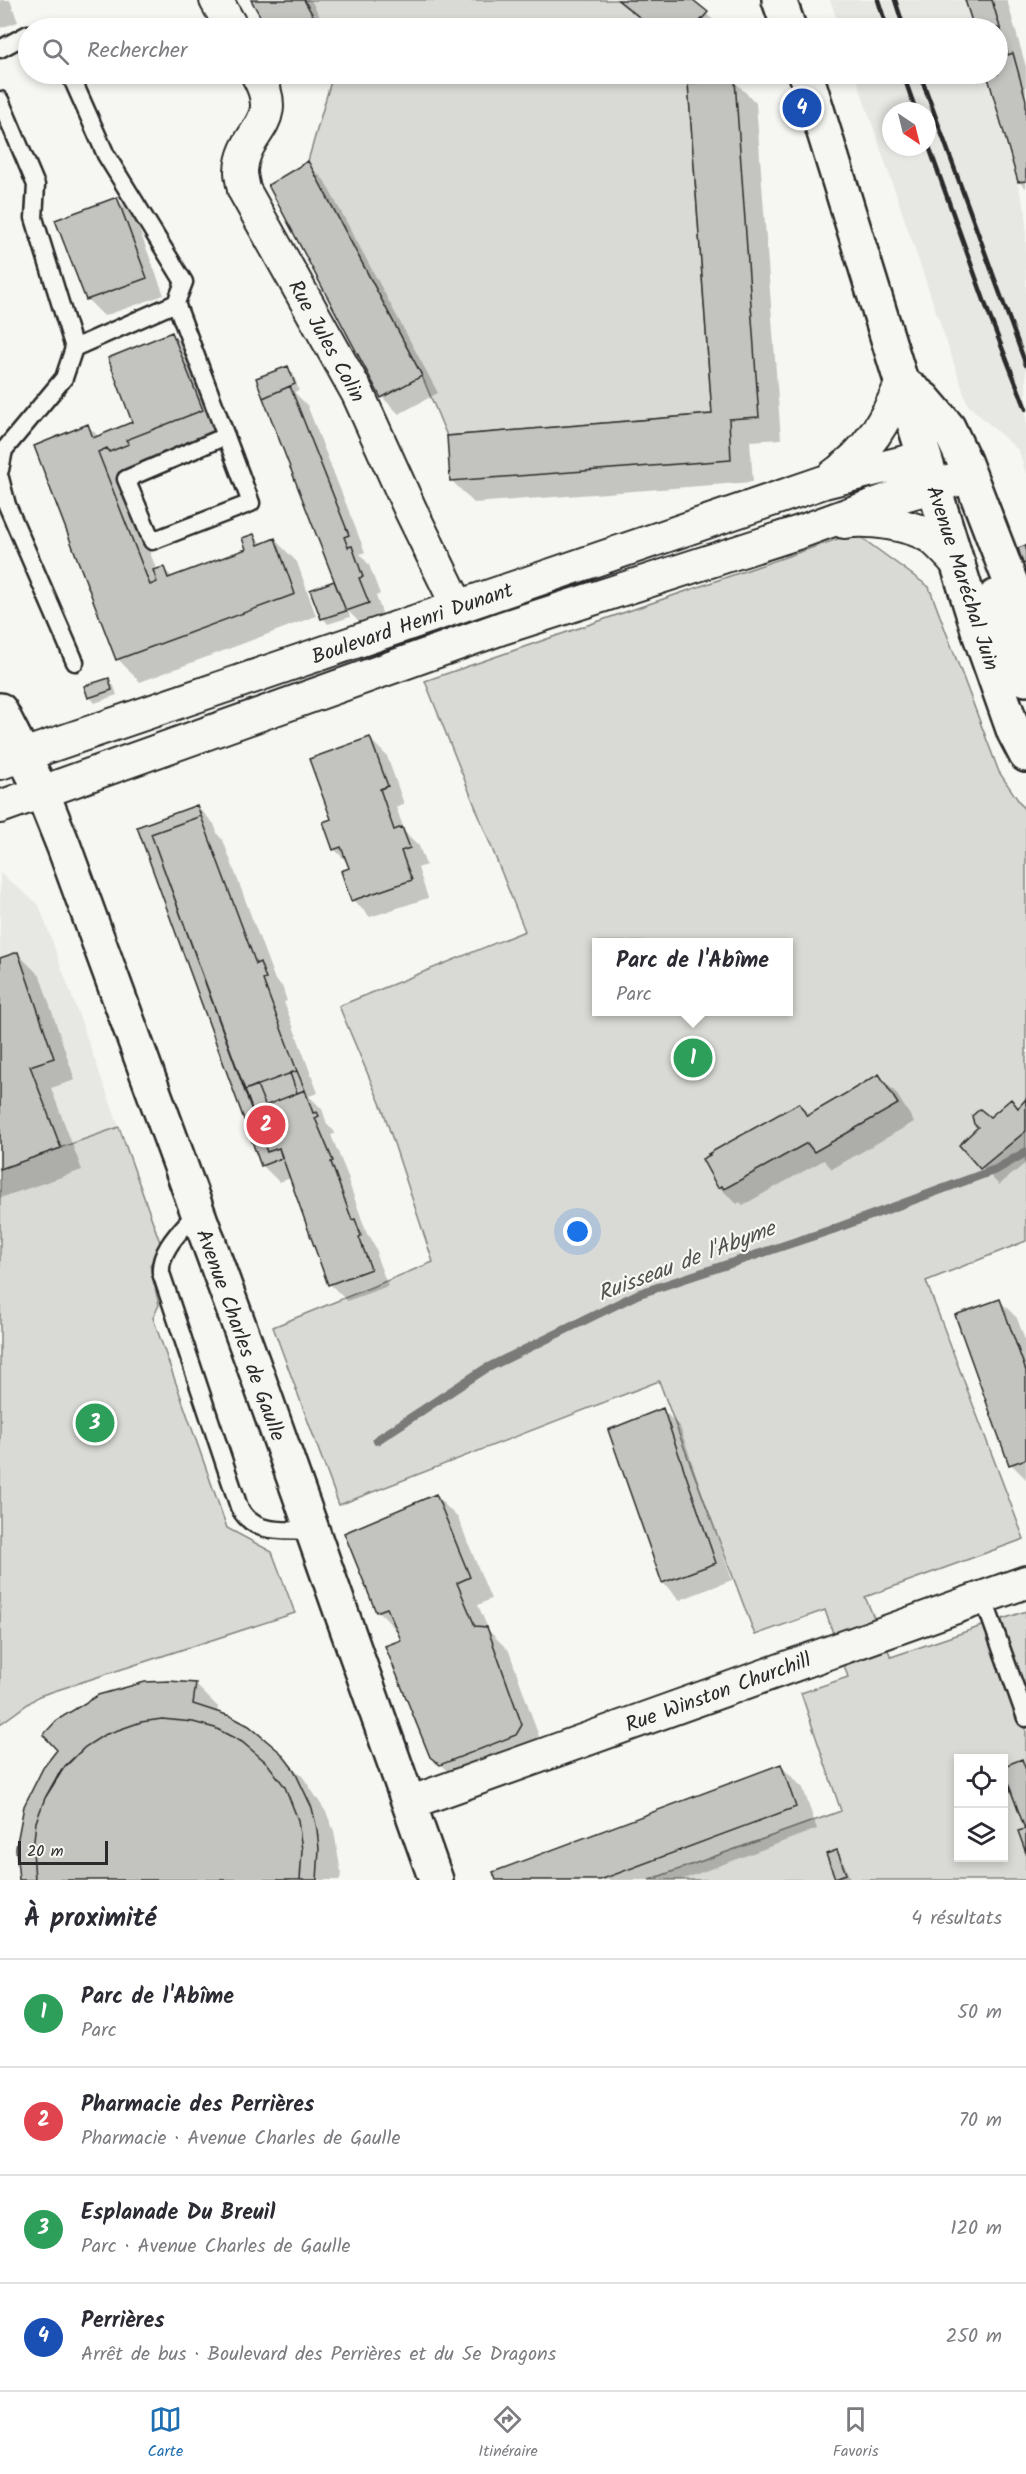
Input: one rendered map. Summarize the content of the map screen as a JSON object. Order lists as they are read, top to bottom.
{
  "streets": {
    "street": [
      "Rue Jules Colin",
      "Avenue Maréchal Juin",
      "Boulevard Henri Dunant",
      "Avenue Charles de Gaulle",
      "Rue Winston Churchill"
    ]
  },
  "crossings": [
    ["Rue Jules Colin", "Boulevard Henri Dunant"],
    ["Avenue Maréchal Juin", "Boulevard Henri Dunant"],
    ["Boulevard Henri Dunant", "Avenue Charles de Gaulle"],
    ["Avenue Charles de Gaulle", "Rue Winston Churchill"]
  ],
  "water": ["Ruisseau de l'Abyme"],
  "scale_bar": "20 m",
  "north": "bottom right",
  "page": {
    "search": "Rechercher",
    "pins": [
      "4",
      "1",
      "2",
      "3"
    ],
    "popup": ["Parc de l'Abîme", "Parc"],
    "scale": "20 m",
    "heading": ["À proximité", "4 résultats"],
    "list": [
      {
        "mark": "1",
        "name": "Parc de l'Abîme",
        "note": "Parc",
        "value": "50 m"
      },
      {
        "mark": "2",
        "name": "Pharmacie des Perrières",
        "note": "Pharmacie · Avenue Charles de Gaulle",
        "value": "70 m"
      },
      {
        "mark": "3",
        "name": "Esplanade Du Breuil",
        "note": "Parc · Avenue Charles de Gaulle",
        "value": "120 m"
      },
      {
        "mark": "4",
        "name": "Perrières",
        "note": "Arrêt de bus · Boulevard des Perrières et du 5e Dragons",
        "value": "250 m"
      }
    ],
    "nav": ["Carte", "Itinéraire", "Favoris"]
  }
}
